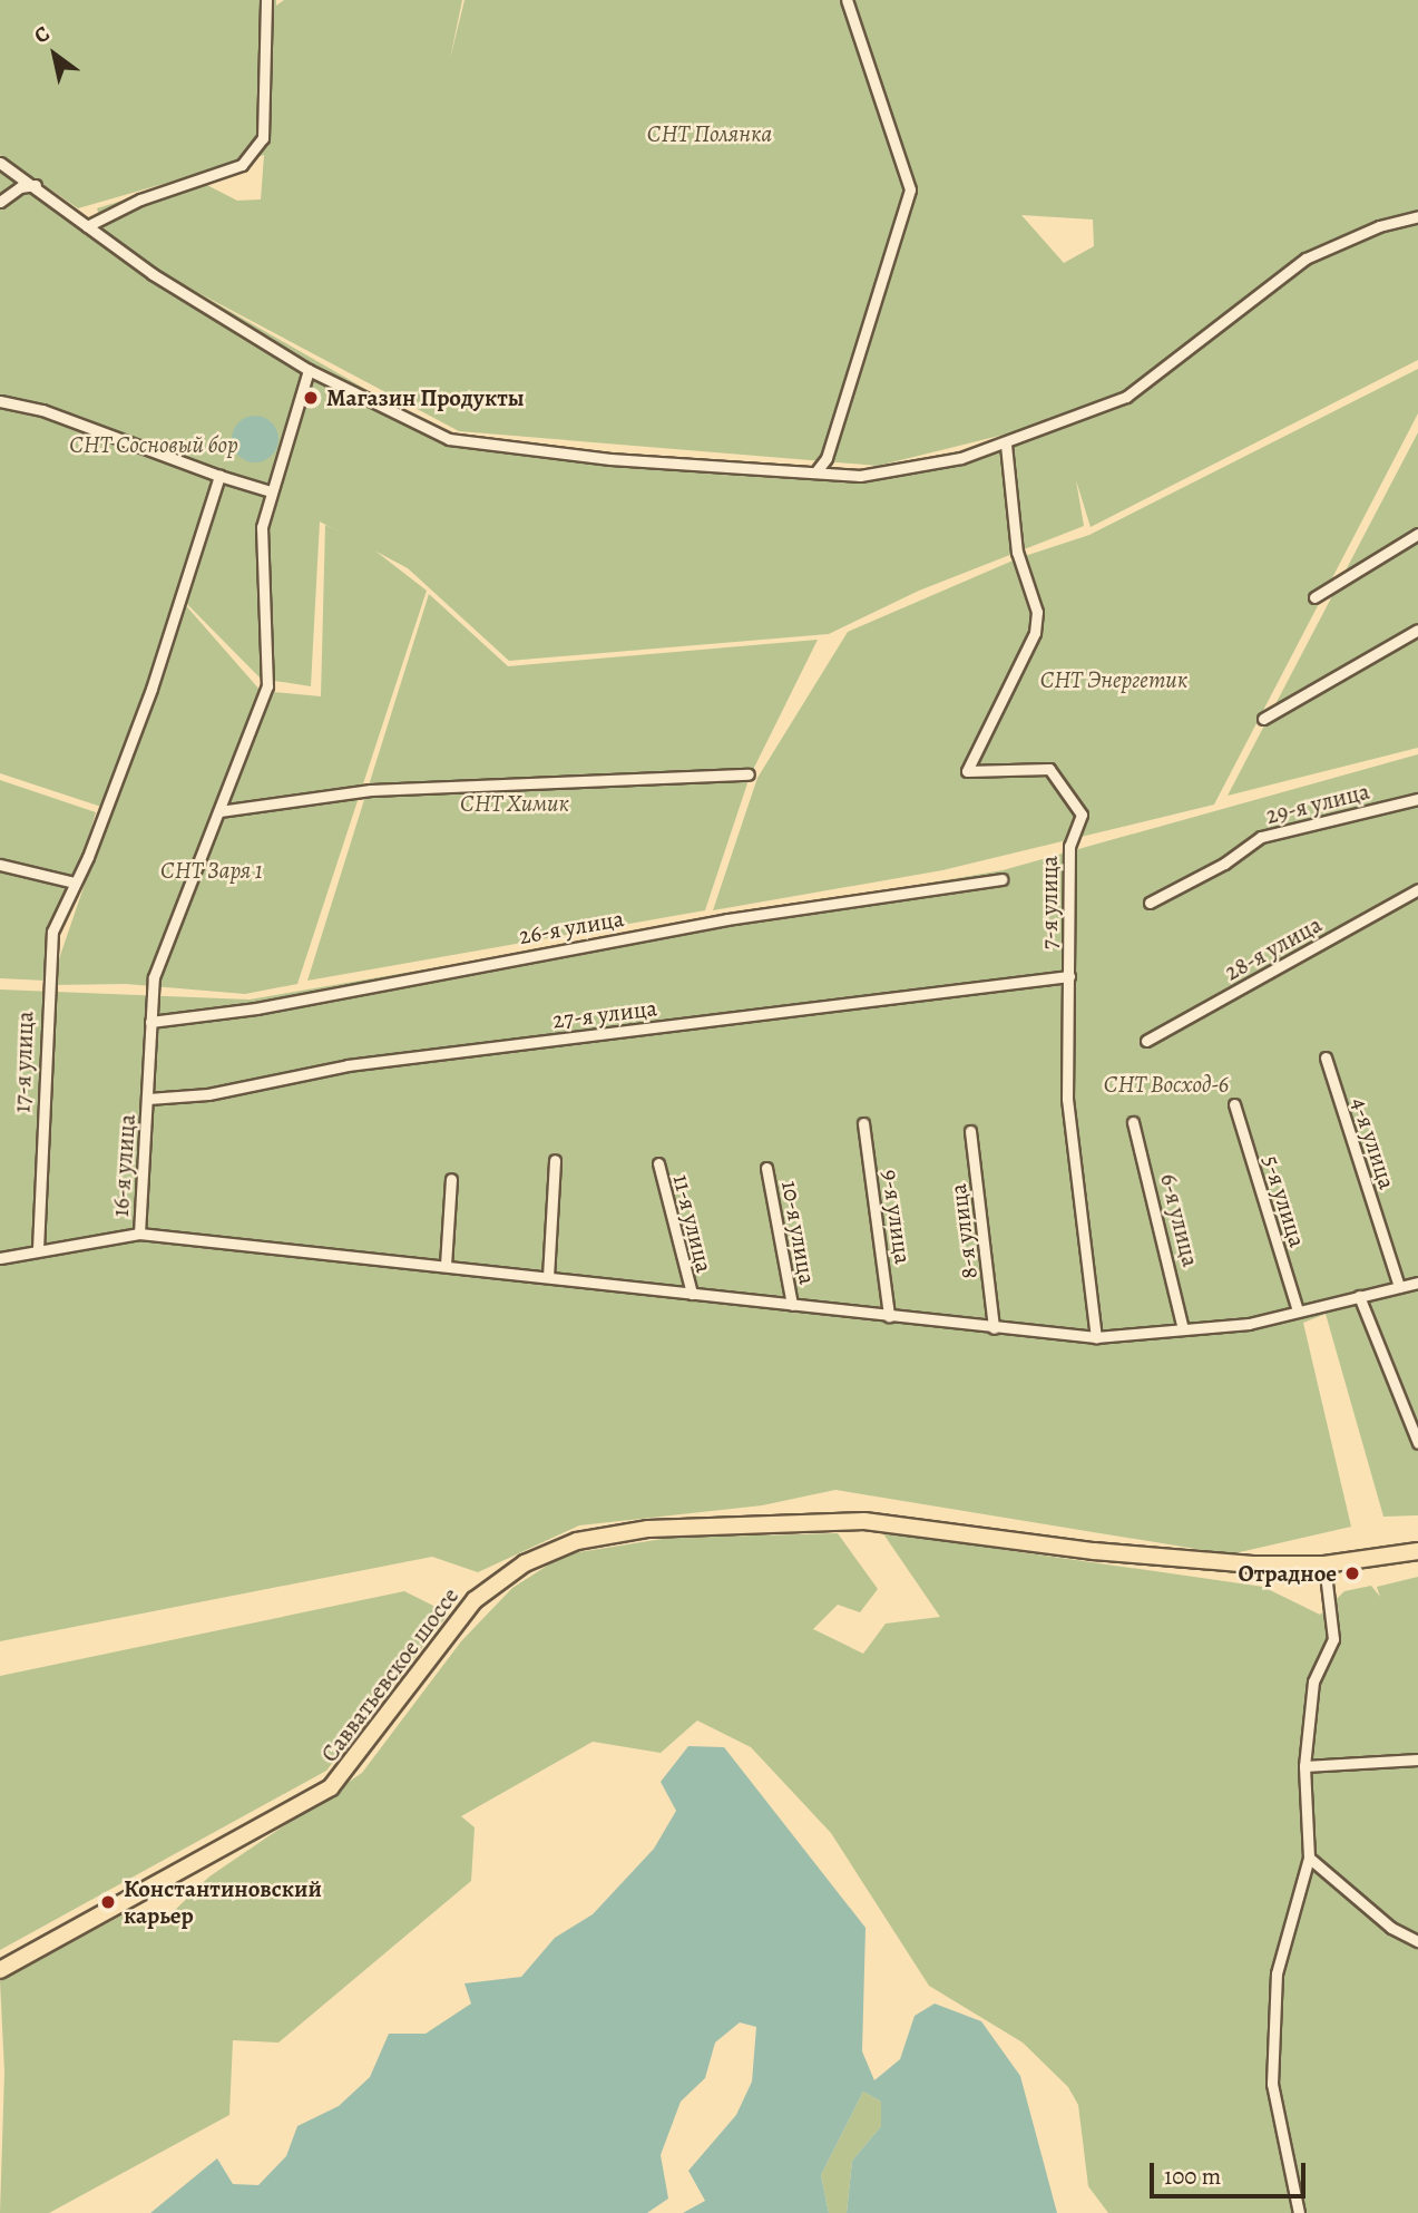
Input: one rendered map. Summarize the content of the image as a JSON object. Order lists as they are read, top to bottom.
{
  "streets": {
    "main road": ["Савватьевское шоссе"],
    "street": [
      "29-я улица",
      "7-я улица",
      "26-я улица",
      "28-я улица",
      "27-я улица",
      "17-я улица",
      "4-я улица",
      "16-я улица",
      "5-я улица",
      "9-я улица",
      "6-я улица",
      "11-я улица",
      "8-я улица",
      "10-я улица"
    ]
  },
  "crossings": [
    ["7-я улица", "27-я улица"],
    ["26-я улица", "16-я улица"],
    ["27-я улица", "16-я улица"]
  ],
  "parks": [
    "СНТ Полянка",
    "СНТ Сосновый бор",
    "СНТ Энергетик",
    "СНТ Химик",
    "СНТ Заря 1",
    "СНТ Восход-6"
  ],
  "places": ["Магазин Продукты", "Отрадное", "Константиновский карьер"],
  "scale_bar": "100 m",
  "north": "top left"
}
